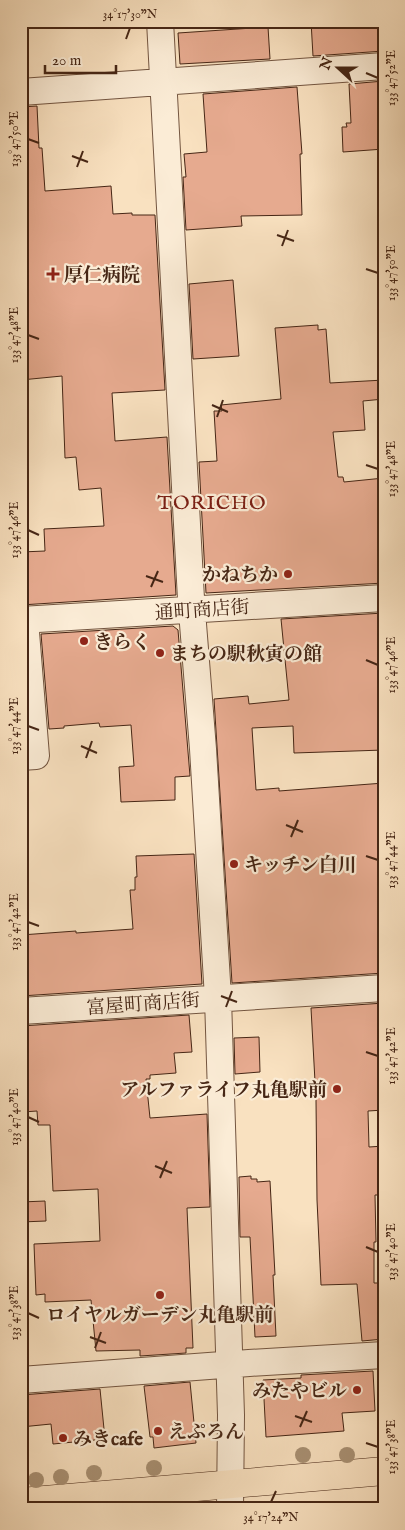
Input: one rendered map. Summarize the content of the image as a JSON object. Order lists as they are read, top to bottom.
{
  "streets": {
    "street": ["通町商店街", "富屋町商店街"]
  },
  "districts": ["TORICHO"],
  "places": {
    "health": ["厚仁病院"],
    "other": [
      "かねちか",
      "きらく",
      "まちの駅秋寅の館",
      "キッチン白川",
      "アルファライフ丸亀駅前",
      "ロイヤルガーデン丸亀駅前",
      "みたやビル",
      "えぷろん",
      "みきcafe"
    ]
  },
  "scale_bar": "20 m",
  "north": "left",
  "coordinates": [
    "34°17'30\"N",
    "133°47'52\"E",
    "133°47'50\"E",
    "133°47'48\"E",
    "133°47'46\"E",
    "133°47'44\"E",
    "133°47'42\"E",
    "133°47'40\"E",
    "133°47'38\"E",
    "34°17'24\"N"
  ]
}
